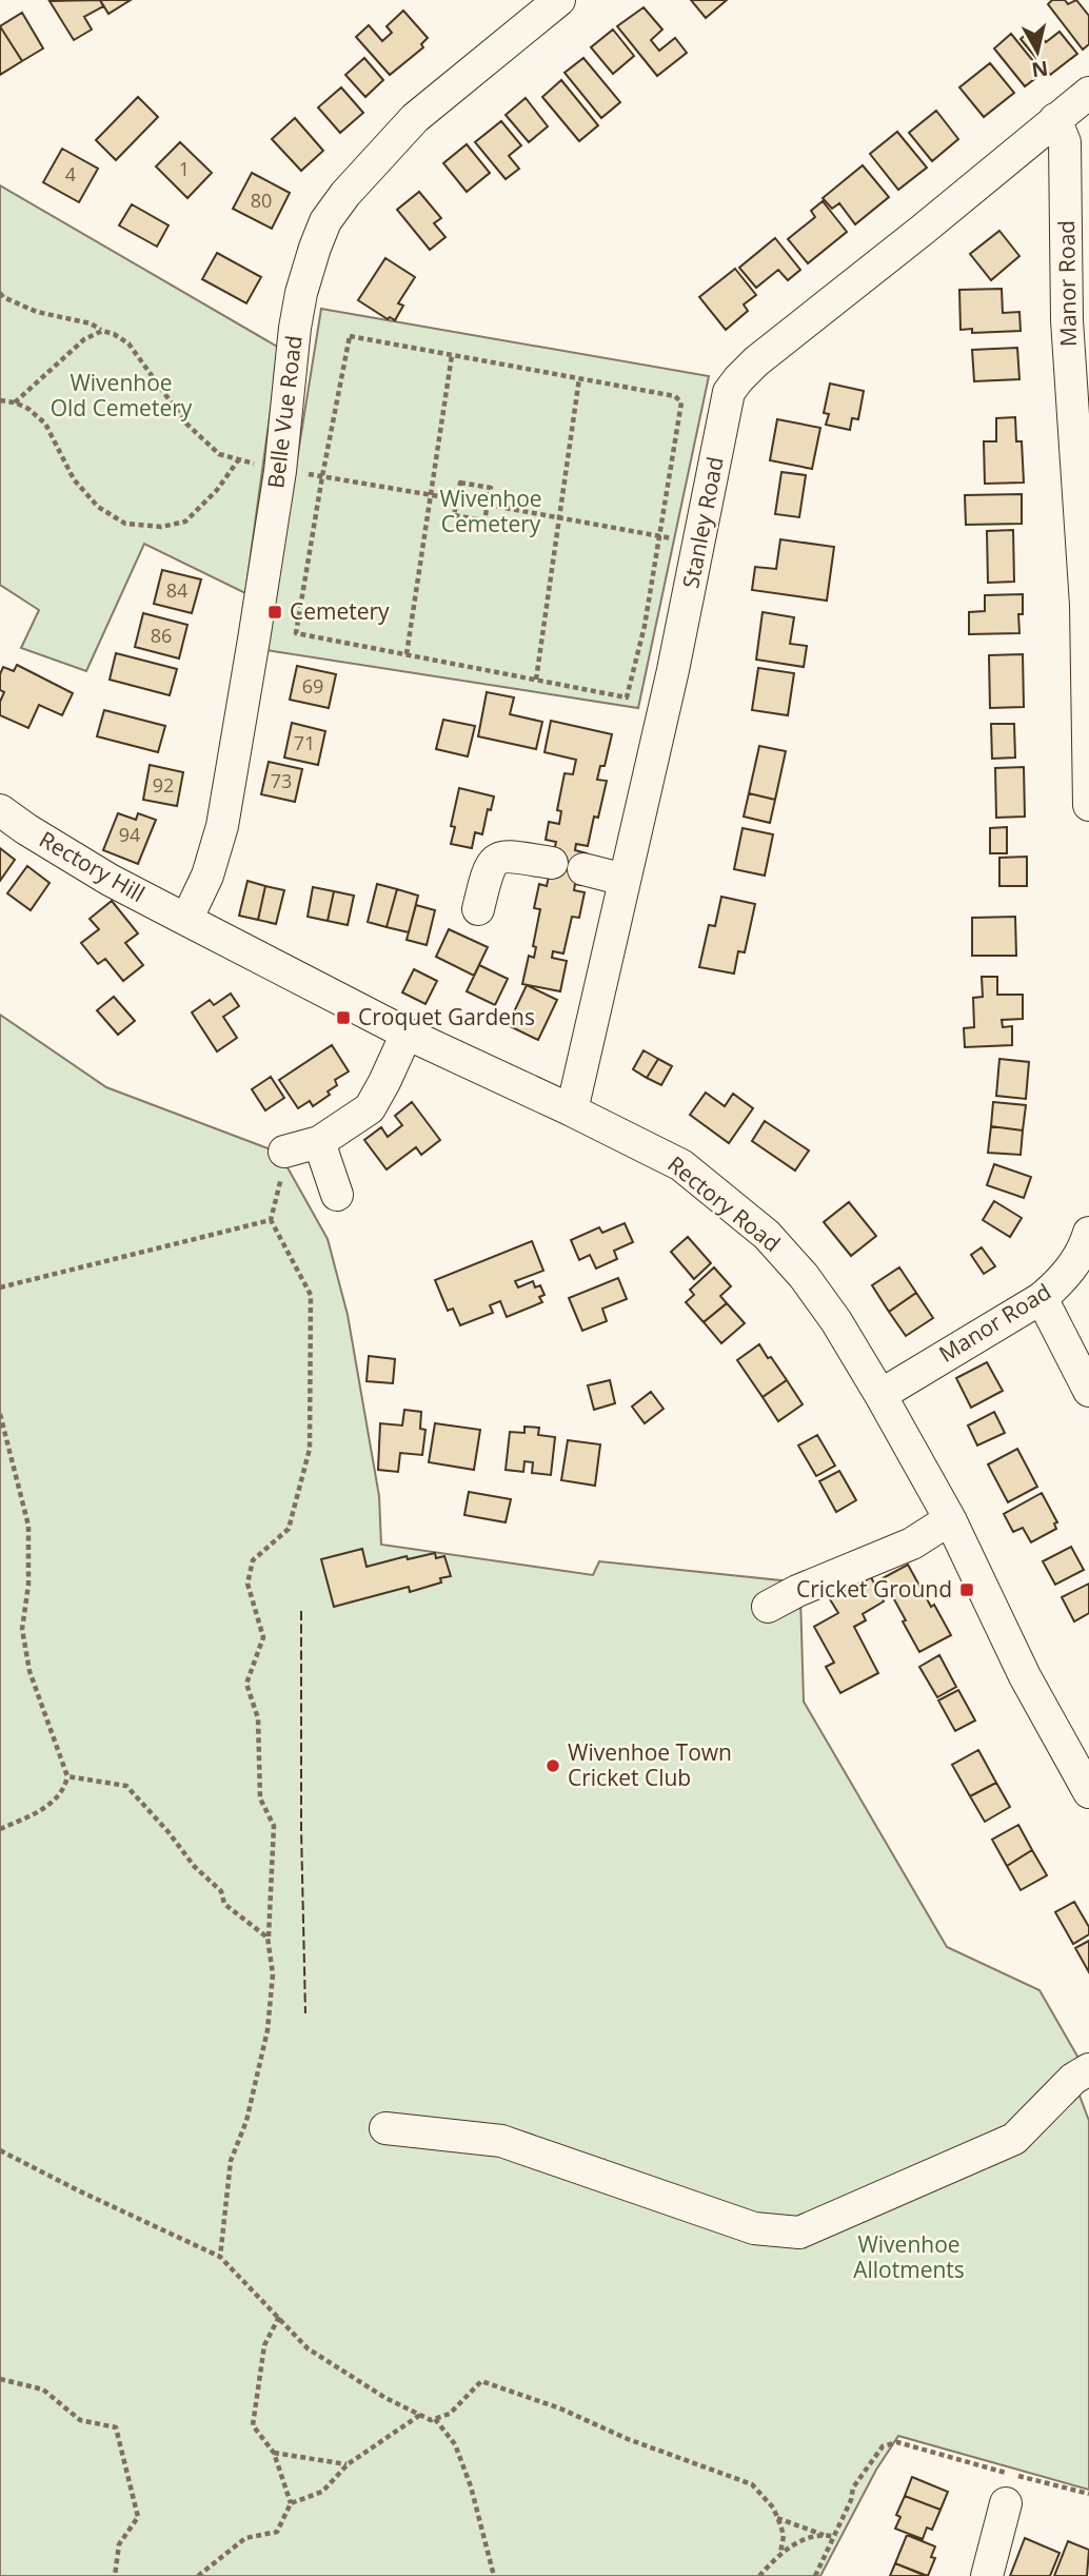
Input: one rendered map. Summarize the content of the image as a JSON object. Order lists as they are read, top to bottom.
{
  "streets": {
    "street": [
      "Manor Road",
      "Belle Vue Road",
      "Stanley Road",
      "Rectory Hill",
      "Rectory Road"
    ]
  },
  "crossings": [
    ["Manor Road", "Stanley Road"],
    ["Manor Road", "Rectory Road"],
    ["Belle Vue Road", "Rectory Hill"],
    ["Belle Vue Road", "Rectory Road"],
    ["Stanley Road", "Rectory Road"],
    ["Rectory Hill", "Rectory Road"]
  ],
  "parks": ["Wivenhoe Old Cemetery", "Wivenhoe Cemetery", "Wivenhoe Allotments"],
  "places": {
    "transit": ["Cemetery", "Croquet Gardens", "Cricket Ground"],
    "other": ["Wivenhoe Town Cricket Club"]
  },
  "house_numbers": [
    "1",
    "4",
    "80",
    "84",
    "86",
    "69",
    "71",
    "73",
    "92",
    "94"
  ],
  "north": "bottom"
}
